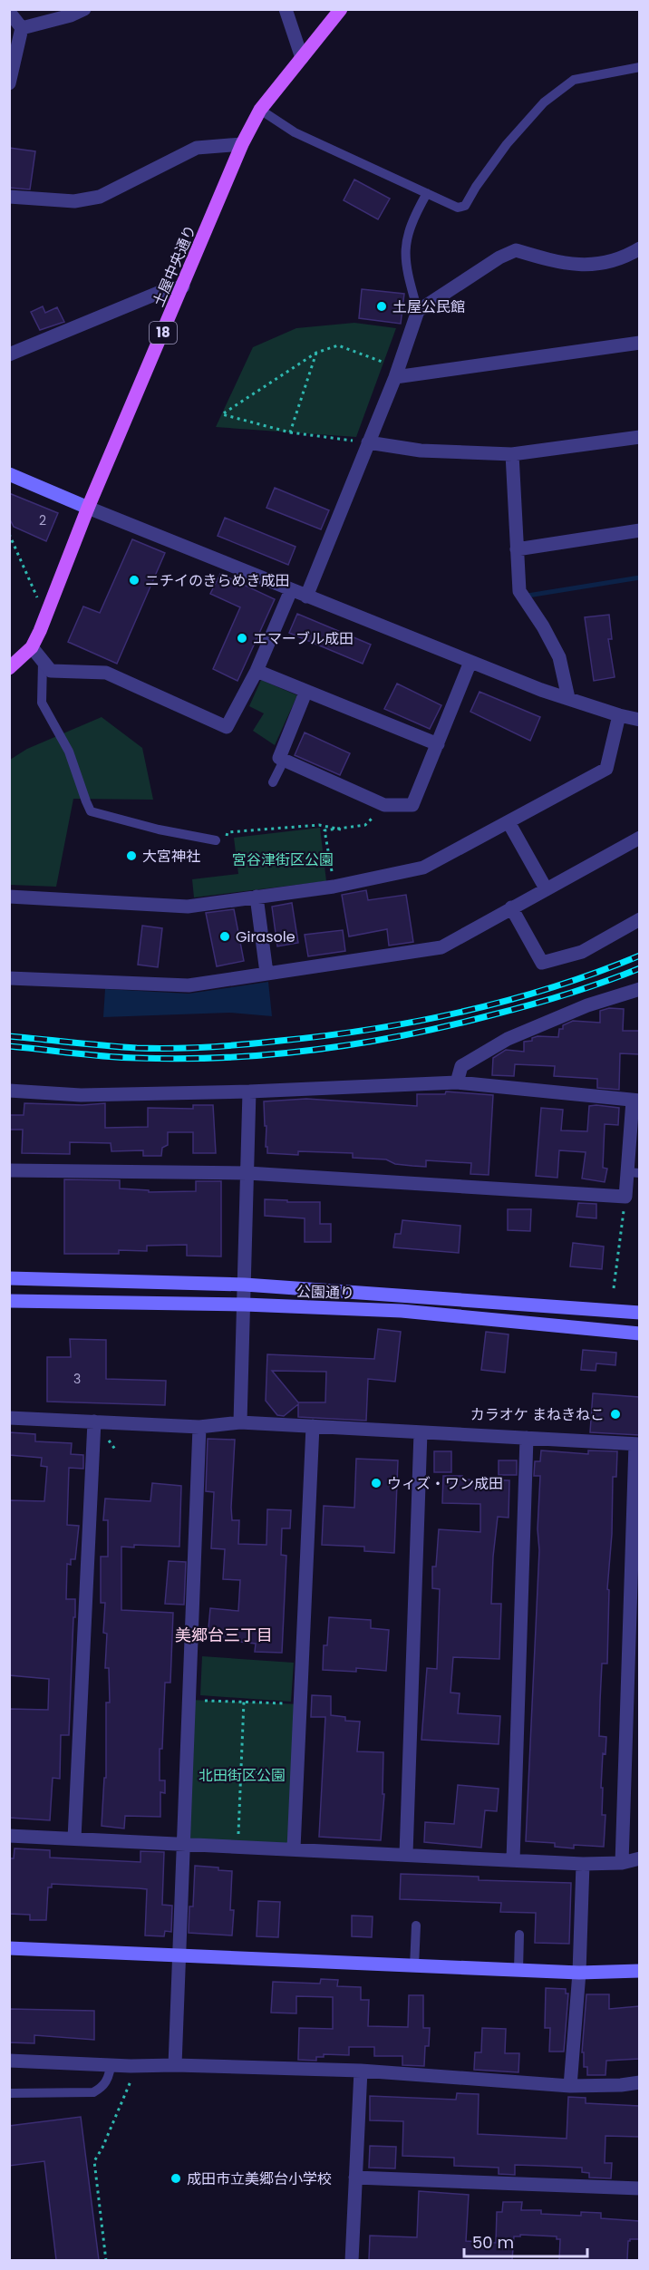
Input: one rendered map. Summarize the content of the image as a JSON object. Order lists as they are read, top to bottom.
{
  "streets": {
    "main road": ["土屋中央通り", "18"],
    "street": ["公園通り"]
  },
  "districts": ["美郷台三丁目"],
  "parks": ["宮谷津街区公園", "北田街区公園"],
  "places": [
    "土屋公民館",
    "ニチイのきらめき成田",
    "エマーブル成田",
    "大宮神社",
    "Girasole",
    "カラオケ まねきねこ",
    "ウィズ・ワン成田",
    "成田市立美郷台小学校"
  ],
  "house_numbers": ["2", "3"],
  "scale_bar": "50 m"
}
